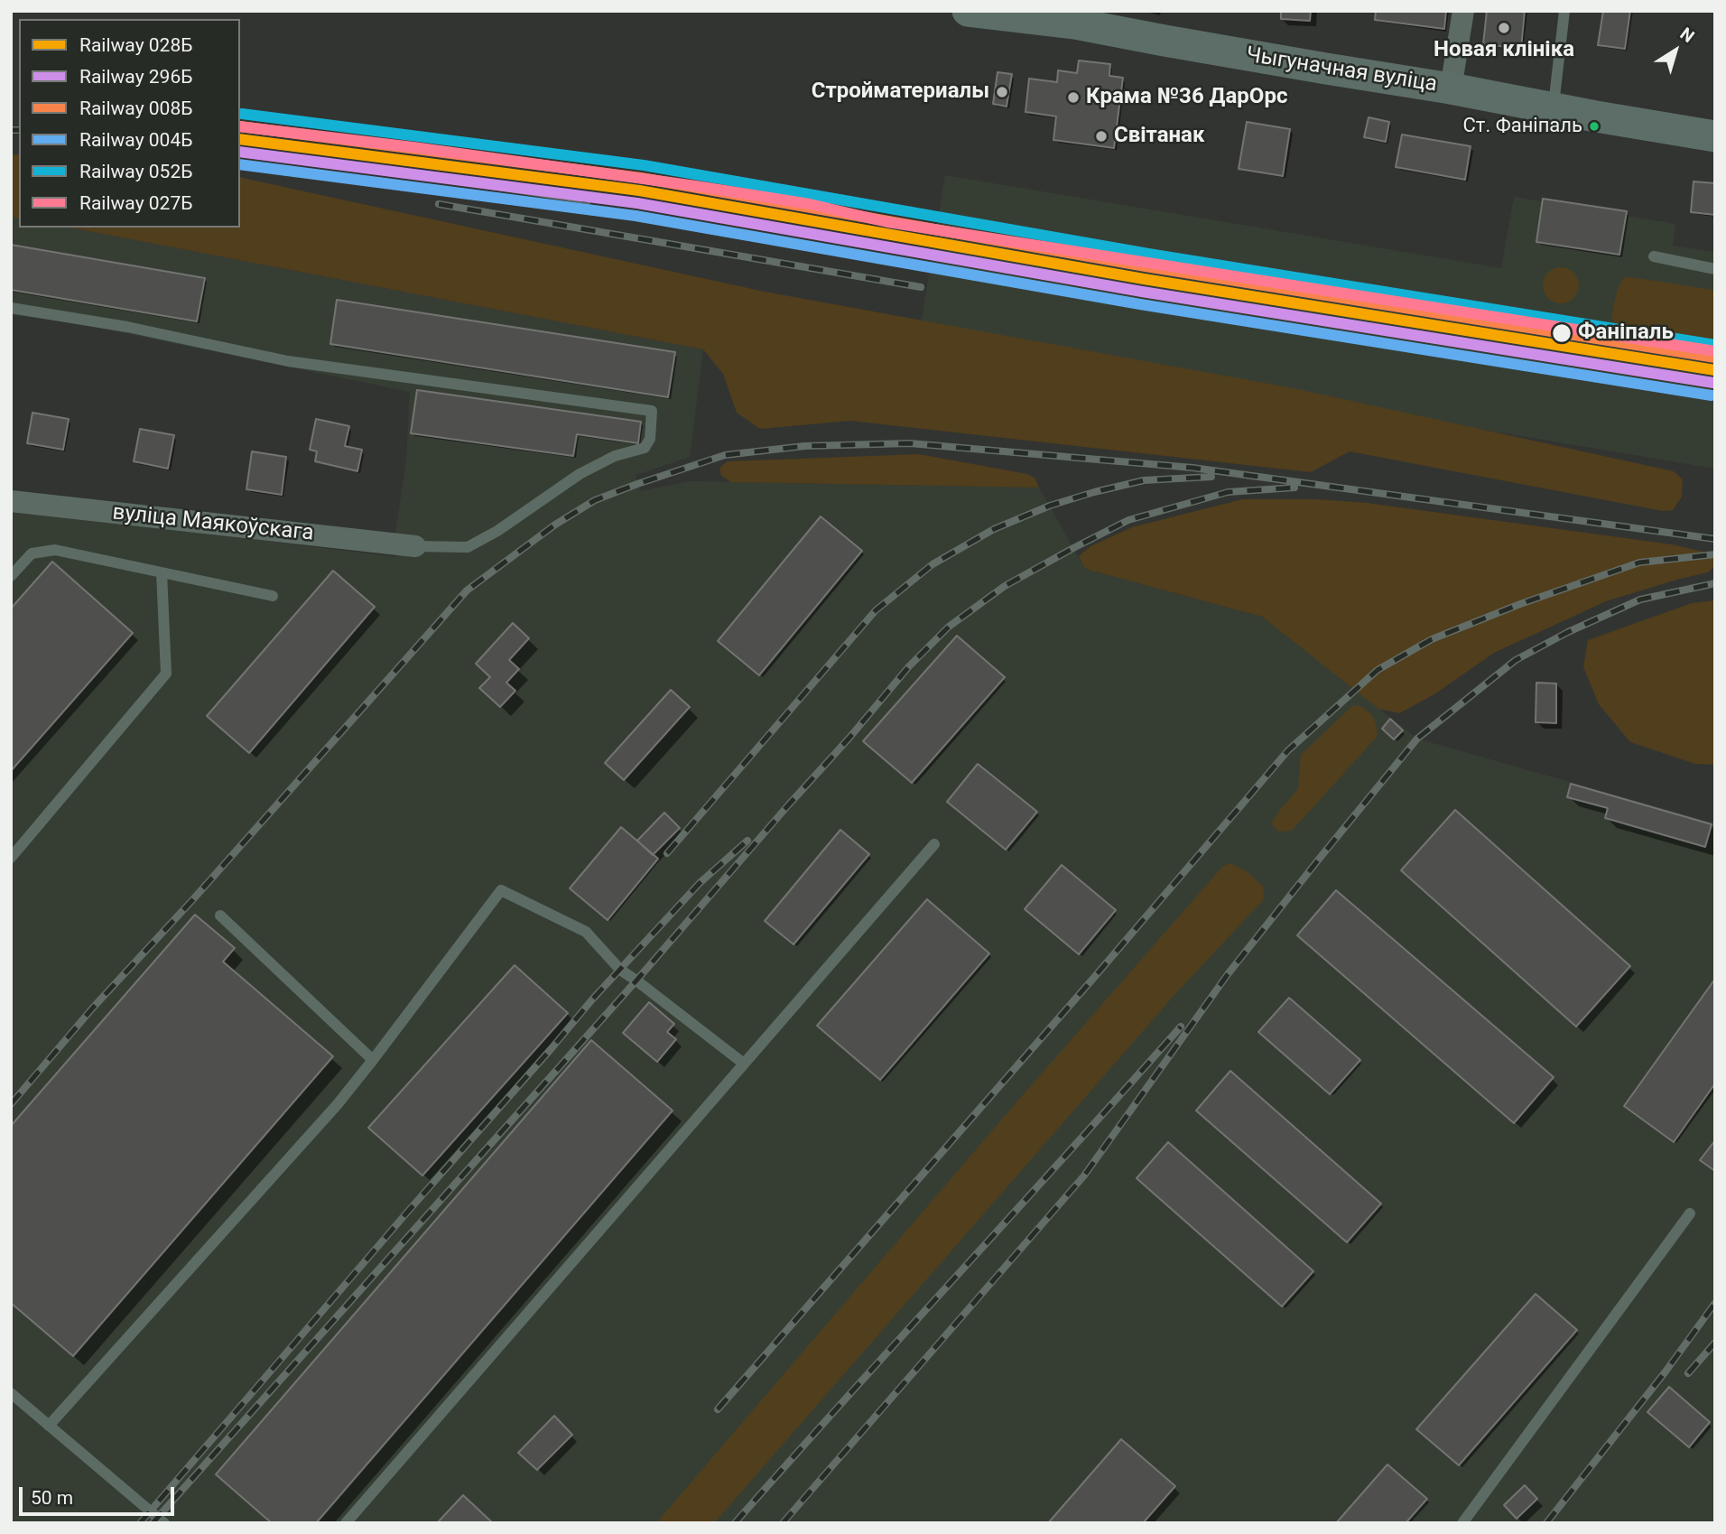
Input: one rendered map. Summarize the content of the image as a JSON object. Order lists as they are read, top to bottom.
{
  "streets": {
    "street": ["Чыгуначная вуліца", "вуліца Маякоўскага"]
  },
  "places": [
    "Новая клініка",
    "Стройматериалы",
    "Крама №36 ДарОрс",
    "Ст. Фаніпаль",
    "Світанак",
    "Фаніпаль"
  ],
  "lines": [
    "rail line 052Б",
    "rail line 008Б",
    "rail line 027Б",
    "rail line 028Б",
    "rail line 296Б",
    "rail line 004Б"
  ],
  "legend": [
    "Railway 028Б",
    "Railway 296Б",
    "Railway 008Б",
    "Railway 004Б",
    "Railway 052Б",
    "Railway 027Б"
  ],
  "scale_bar": "50 m",
  "north": "top right"
}
